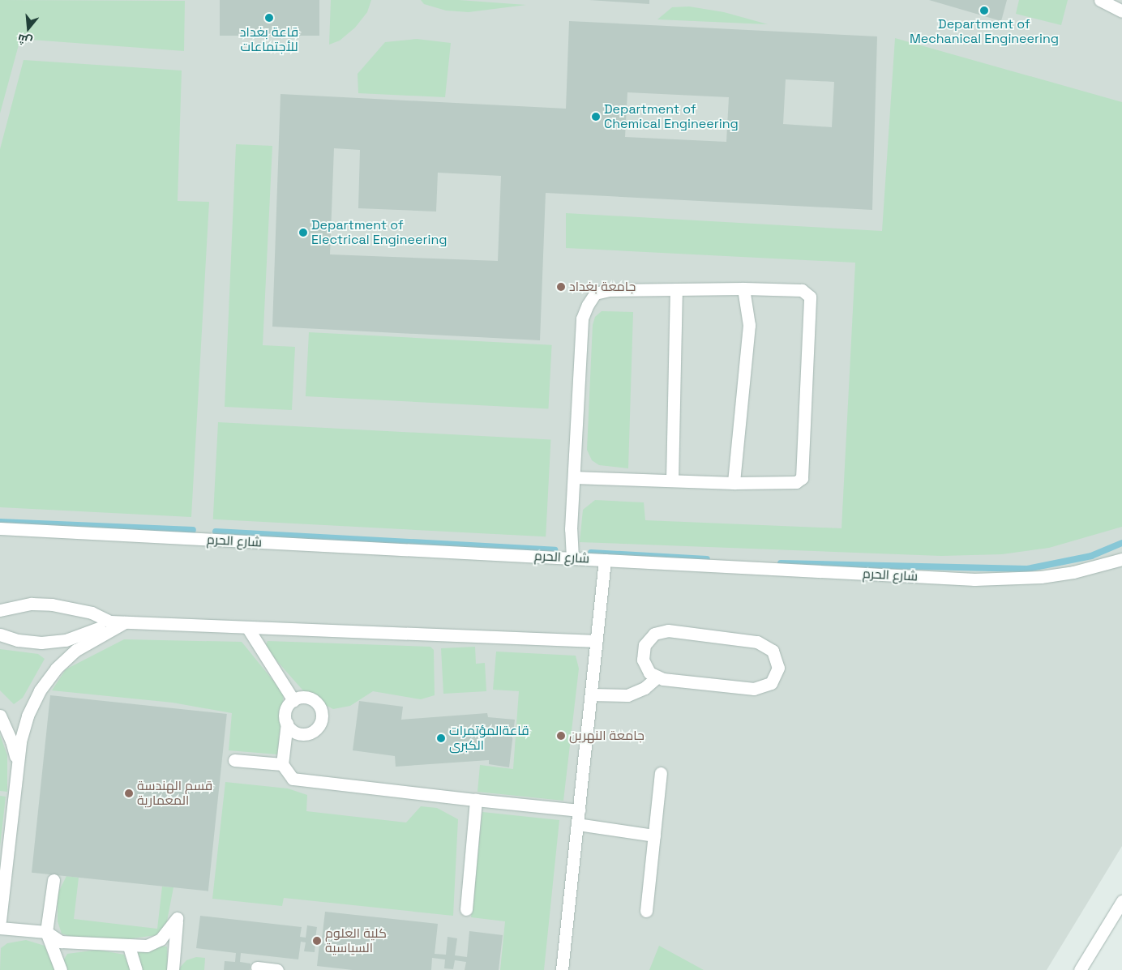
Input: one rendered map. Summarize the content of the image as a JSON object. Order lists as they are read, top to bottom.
{
  "streets": {
    "street": ["شارع الحرم"]
  },
  "places": [
    "Department of Mechanical Engineering",
    "قاعة بغداد للأجتماعات",
    "Department of Chemical Engineering",
    "Department of Electrical Engineering",
    "جامعة بغداد",
    "جامعة النهرين",
    "قاعةالمؤتمرات الكبرى",
    "قسم الهندسة المعمارية",
    "كلية العلوم السياسية"
  ],
  "north": "bottom"
}
